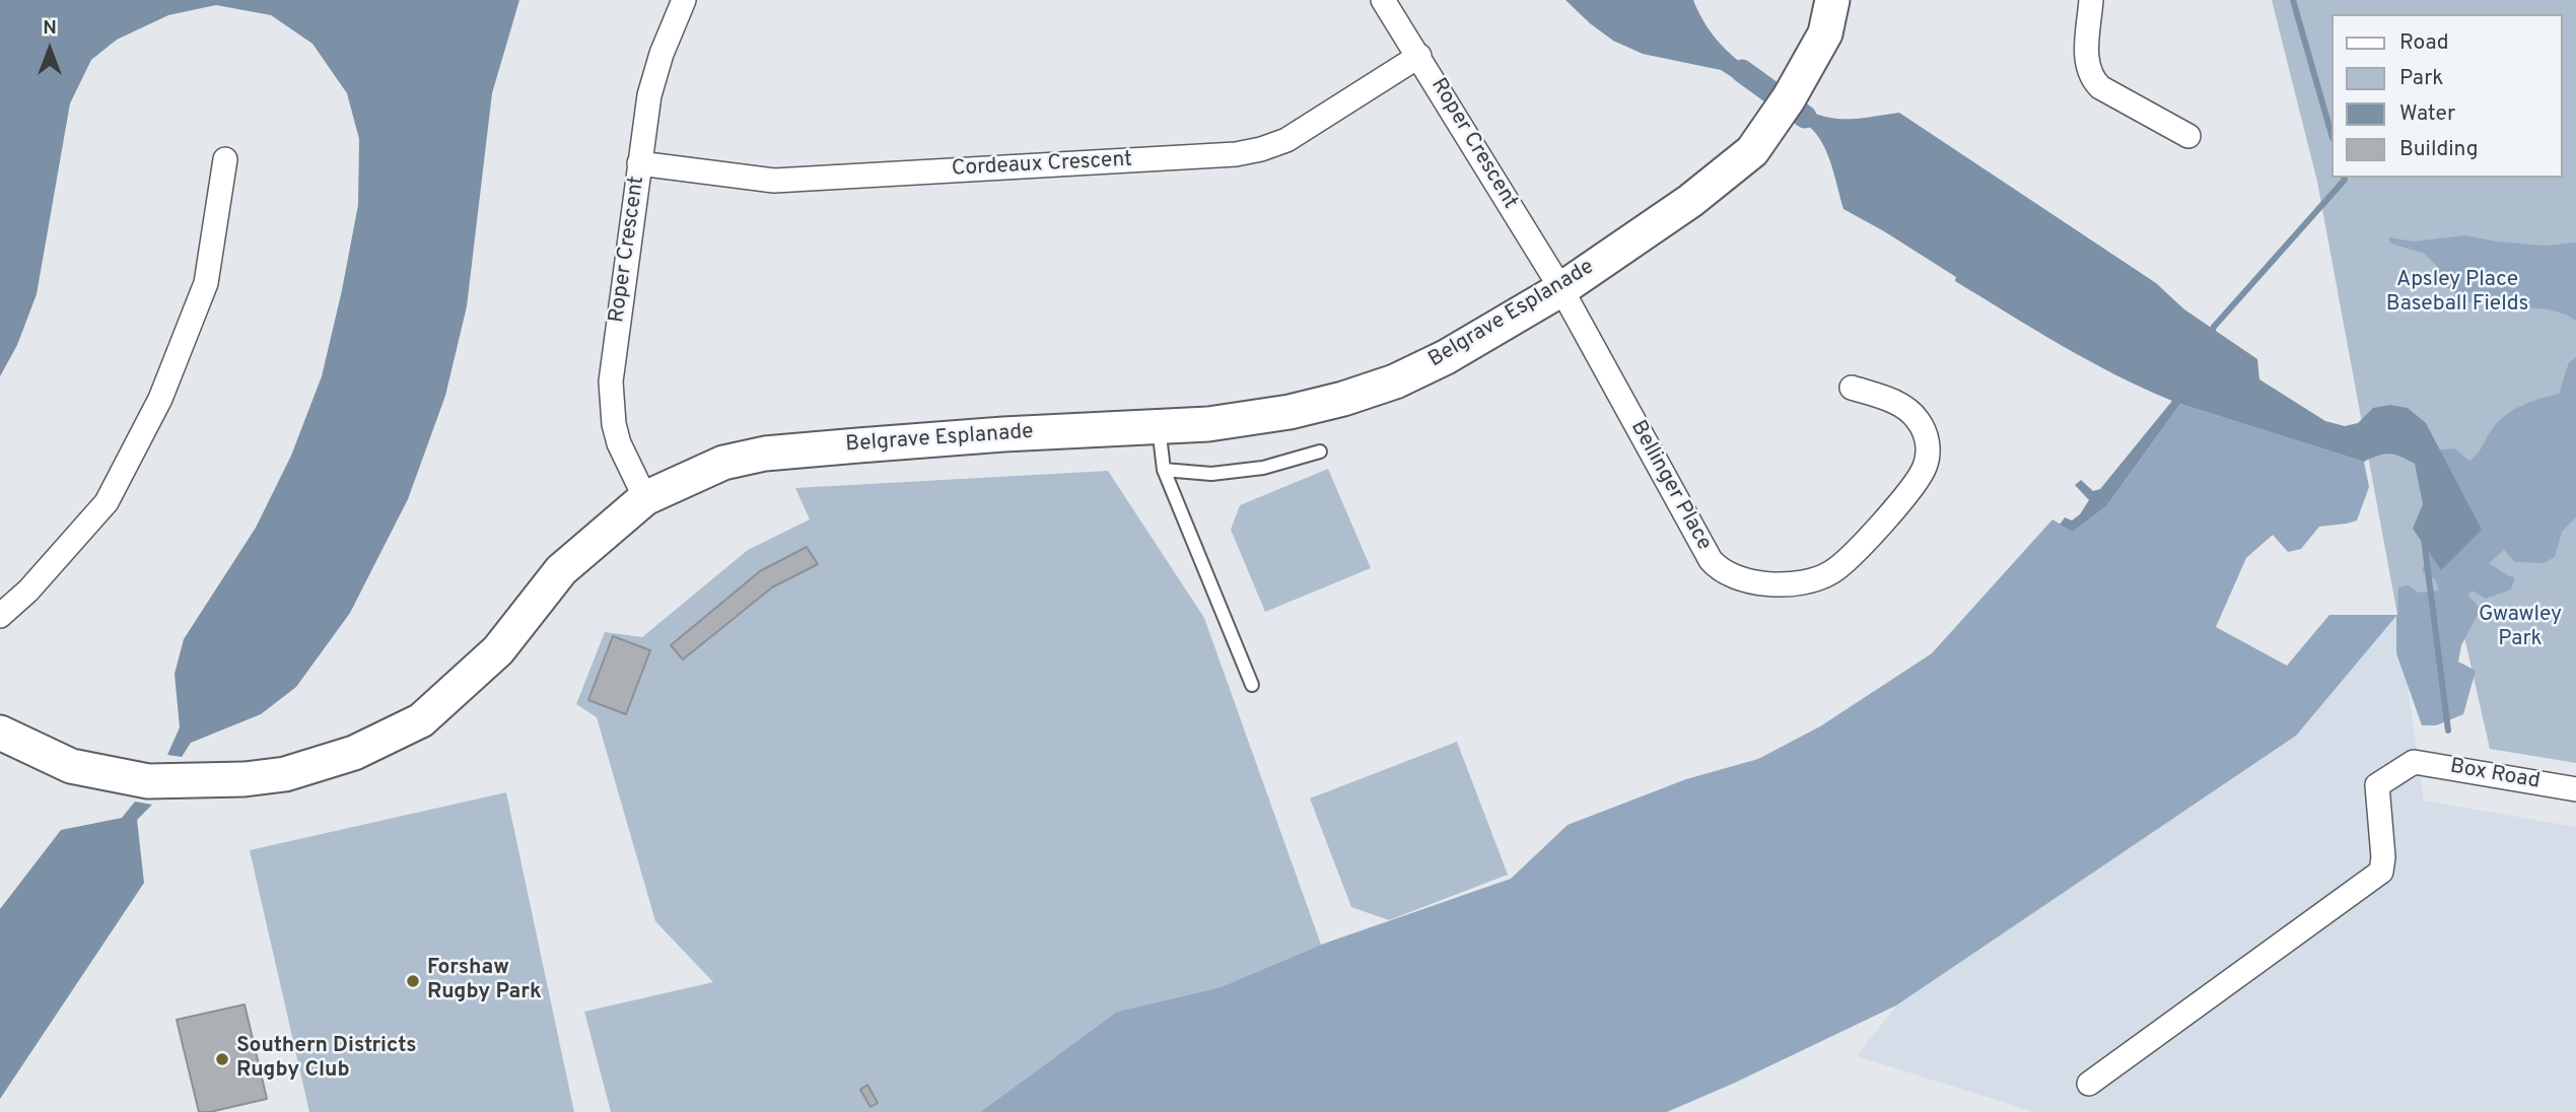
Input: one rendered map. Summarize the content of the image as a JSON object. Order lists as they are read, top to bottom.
{
  "streets": {
    "street": [
      "Roper Crescent",
      "Cordeaux Crescent",
      "Belgrave Esplanade",
      "Bellinger Place",
      "Box Road"
    ]
  },
  "crossings": [
    ["Roper Crescent", "Cordeaux Crescent"],
    ["Roper Crescent", "Belgrave Esplanade"],
    ["Roper Crescent", "Bellinger Place"],
    ["Belgrave Esplanade", "Bellinger Place"]
  ],
  "parks": ["Apsley Place Baseball Fields", "Gwawley Park"],
  "places": ["Forshaw Rugby Park", "Southern Districts Rugby Club"],
  "legend": [
    "Road",
    "Park",
    "Water",
    "Building"
  ],
  "north": "top"
}
